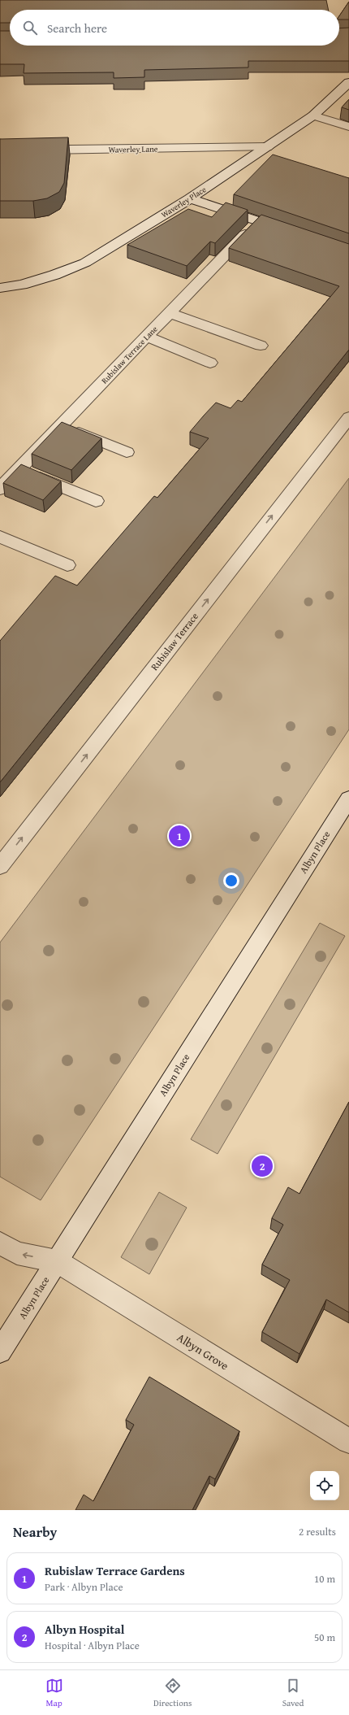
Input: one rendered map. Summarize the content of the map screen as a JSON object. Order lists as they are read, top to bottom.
{
  "streets": {
    "street": [
      "Waverley Lane",
      "Waverley Place",
      "Rubislaw Terrace Lane",
      "Rubislaw Terrace",
      "Albyn Place",
      "Albyn Grove"
    ]
  },
  "crossings": [
    ["Waverley Lane", "Waverley Place"],
    ["Albyn Place", "Albyn Grove"]
  ],
  "one_way": ["Rubislaw Terrace"],
  "page": {
    "search": "Search here",
    "pins": ["1", "2"],
    "heading": ["Nearby", "2 results"],
    "list": [
      {
        "mark": "1",
        "name": "Rubislaw Terrace Gardens",
        "note": "Park · Albyn Place",
        "value": "10 m"
      },
      {
        "mark": "2",
        "name": "Albyn Hospital",
        "note": "Hospital · Albyn Place",
        "value": "50 m"
      }
    ],
    "nav": ["Map", "Directions", "Saved"]
  }
}
